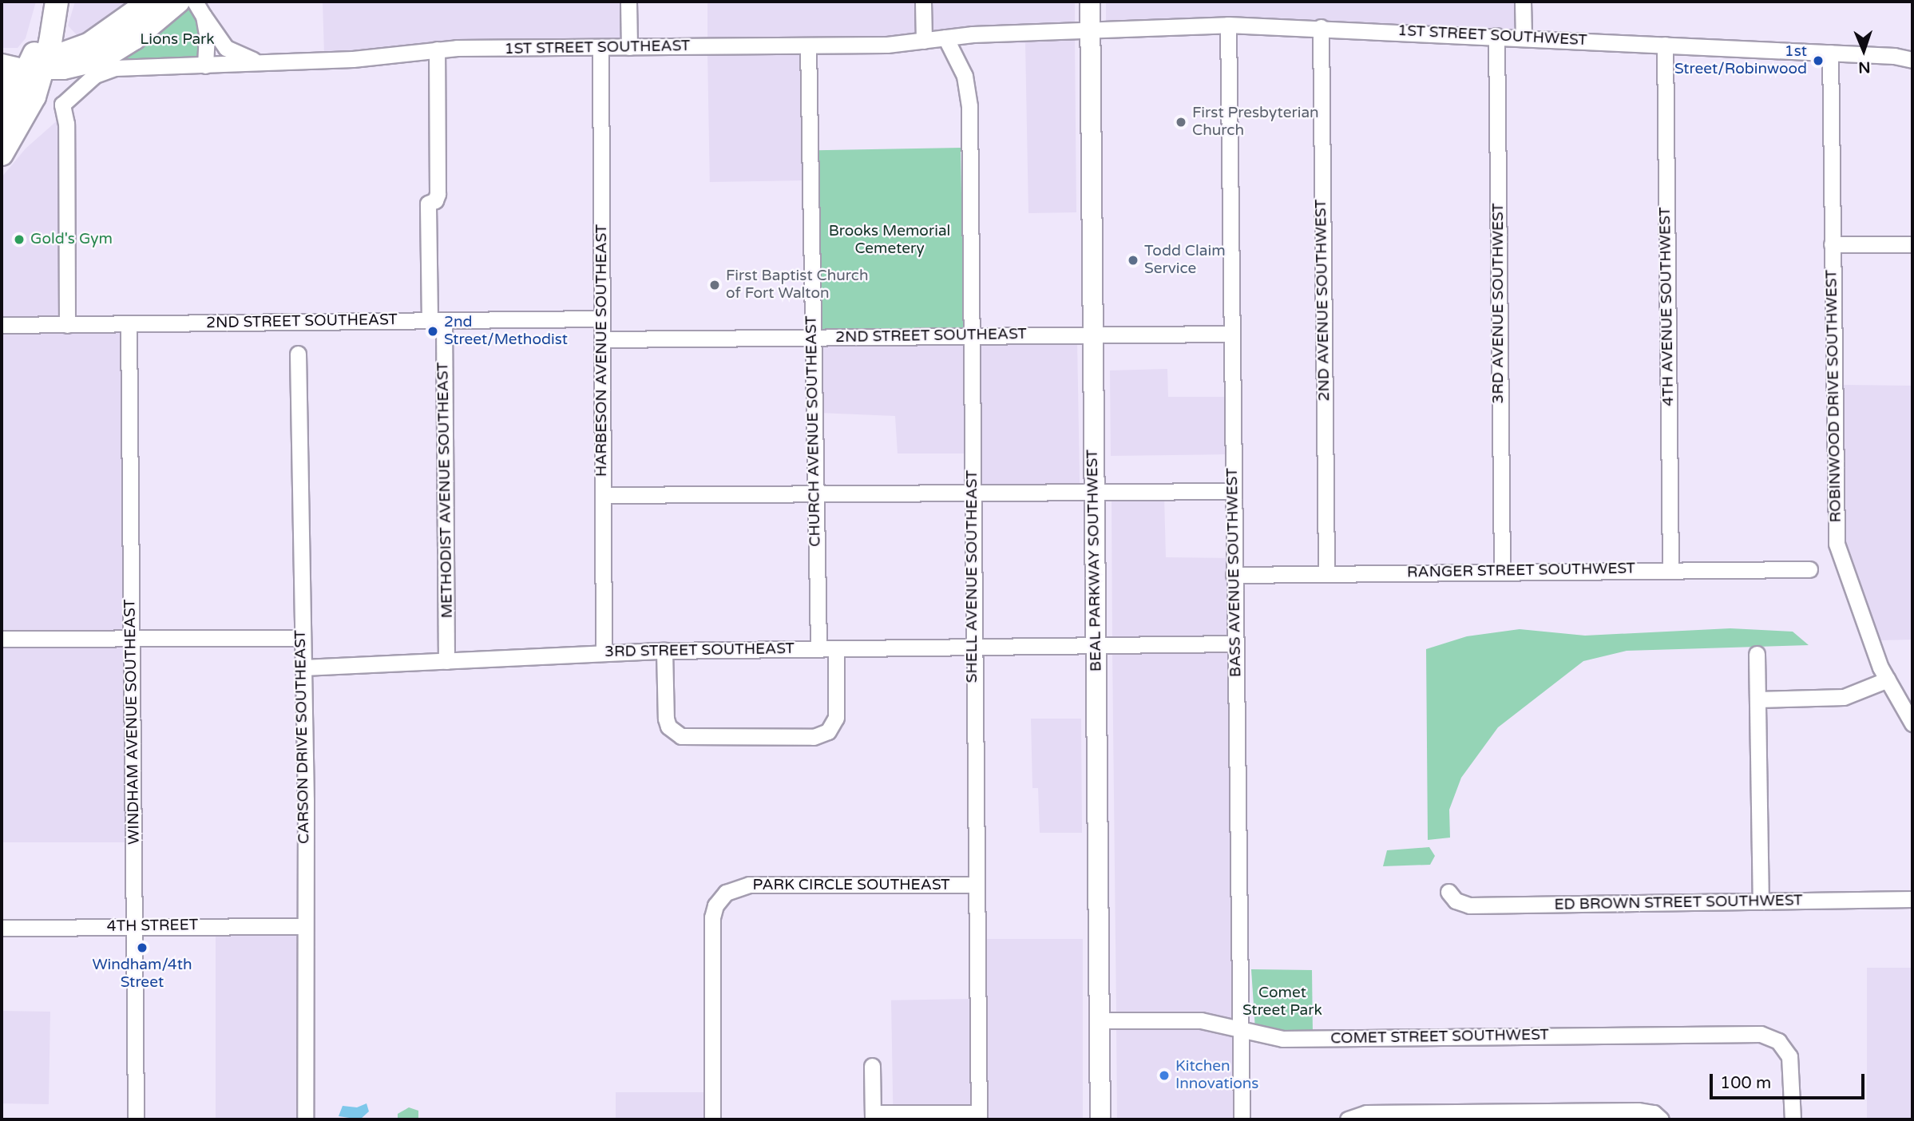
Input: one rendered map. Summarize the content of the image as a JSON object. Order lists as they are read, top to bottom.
{
  "streets": {
    "main road": ["BEAL PARKWAY SOUTHWEST"],
    "street": [
      "1ST STREET SOUTHWEST",
      "1ST STREET SOUTHEAST",
      "2ND AVENUE SOUTHWEST",
      "3RD AVENUE SOUTHWEST",
      "4TH AVENUE SOUTHWEST",
      "2ND STREET SOUTHEAST",
      "HARBESON AVENUE SOUTHEAST",
      "ROBINWOOD DRIVE SOUTHWEST",
      "CHURCH AVENUE SOUTHEAST",
      "METHODIST AVENUE SOUTHEAST",
      "RANGER STREET SOUTHWEST",
      "BASS AVENUE SOUTHWEST",
      "SHELL AVENUE SOUTHEAST",
      "3RD STREET SOUTHEAST",
      "WINDHAM AVENUE SOUTHEAST",
      "CARSON DRIVE SOUTHEAST",
      "PARK CIRCLE SOUTHEAST",
      "ED BROWN STREET SOUTHWEST",
      "4TH STREET",
      "COMET STREET SOUTHWEST"
    ]
  },
  "crossings": [
    ["1ST STREET SOUTHWEST", "1ST STREET SOUTHEAST"],
    ["1ST STREET SOUTHWEST", "2ND AVENUE SOUTHWEST"],
    ["1ST STREET SOUTHWEST", "3RD AVENUE SOUTHWEST"],
    ["1ST STREET SOUTHWEST", "4TH AVENUE SOUTHWEST"],
    ["1ST STREET SOUTHWEST", "ROBINWOOD DRIVE SOUTHWEST"],
    ["1ST STREET SOUTHWEST", "BEAL PARKWAY SOUTHWEST"],
    ["1ST STREET SOUTHWEST", "BASS AVENUE SOUTHWEST"],
    ["1ST STREET SOUTHEAST", "2ND STREET SOUTHEAST"],
    ["1ST STREET SOUTHEAST", "HARBESON AVENUE SOUTHEAST"],
    ["1ST STREET SOUTHEAST", "CHURCH AVENUE SOUTHEAST"],
    ["1ST STREET SOUTHEAST", "METHODIST AVENUE SOUTHEAST"],
    ["1ST STREET SOUTHEAST", "BEAL PARKWAY SOUTHWEST"],
    ["1ST STREET SOUTHEAST", "SHELL AVENUE SOUTHEAST"],
    ["2ND AVENUE SOUTHWEST", "RANGER STREET SOUTHWEST"],
    ["3RD AVENUE SOUTHWEST", "RANGER STREET SOUTHWEST"],
    ["4TH AVENUE SOUTHWEST", "RANGER STREET SOUTHWEST"],
    ["2ND STREET SOUTHEAST", "HARBESON AVENUE SOUTHEAST"],
    ["2ND STREET SOUTHEAST", "CHURCH AVENUE SOUTHEAST"],
    ["2ND STREET SOUTHEAST", "METHODIST AVENUE SOUTHEAST"],
    ["2ND STREET SOUTHEAST", "BEAL PARKWAY SOUTHWEST"],
    ["2ND STREET SOUTHEAST", "BASS AVENUE SOUTHWEST"],
    ["2ND STREET SOUTHEAST", "SHELL AVENUE SOUTHEAST"],
    ["2ND STREET SOUTHEAST", "WINDHAM AVENUE SOUTHEAST"],
    ["HARBESON AVENUE SOUTHEAST", "3RD STREET SOUTHEAST"],
    ["CHURCH AVENUE SOUTHEAST", "3RD STREET SOUTHEAST"],
    ["METHODIST AVENUE SOUTHEAST", "3RD STREET SOUTHEAST"],
    ["BEAL PARKWAY SOUTHWEST", "3RD STREET SOUTHEAST"],
    ["BEAL PARKWAY SOUTHWEST", "COMET STREET SOUTHWEST"],
    ["RANGER STREET SOUTHWEST", "BASS AVENUE SOUTHWEST"],
    ["BASS AVENUE SOUTHWEST", "3RD STREET SOUTHEAST"],
    ["BASS AVENUE SOUTHWEST", "COMET STREET SOUTHWEST"],
    ["SHELL AVENUE SOUTHEAST", "3RD STREET SOUTHEAST"],
    ["SHELL AVENUE SOUTHEAST", "PARK CIRCLE SOUTHEAST"],
    ["3RD STREET SOUTHEAST", "CARSON DRIVE SOUTHEAST"],
    ["WINDHAM AVENUE SOUTHEAST", "4TH STREET"],
    ["CARSON DRIVE SOUTHEAST", "4TH STREET"]
  ],
  "parks": ["Lions Park", "Brooks Memorial Cemetery", "Comet Street Park"],
  "places": [
    "1st Street/Robinwood",
    "First Presbyterian Church",
    "Gold's Gym",
    "Todd Claim Service",
    "First Baptist Church of Fort Walton",
    "2nd Street/Methodist",
    "Windham/4th Street",
    "Kitchen Innovations"
  ],
  "scale_bar": "100 m",
  "north": "bottom"
}
